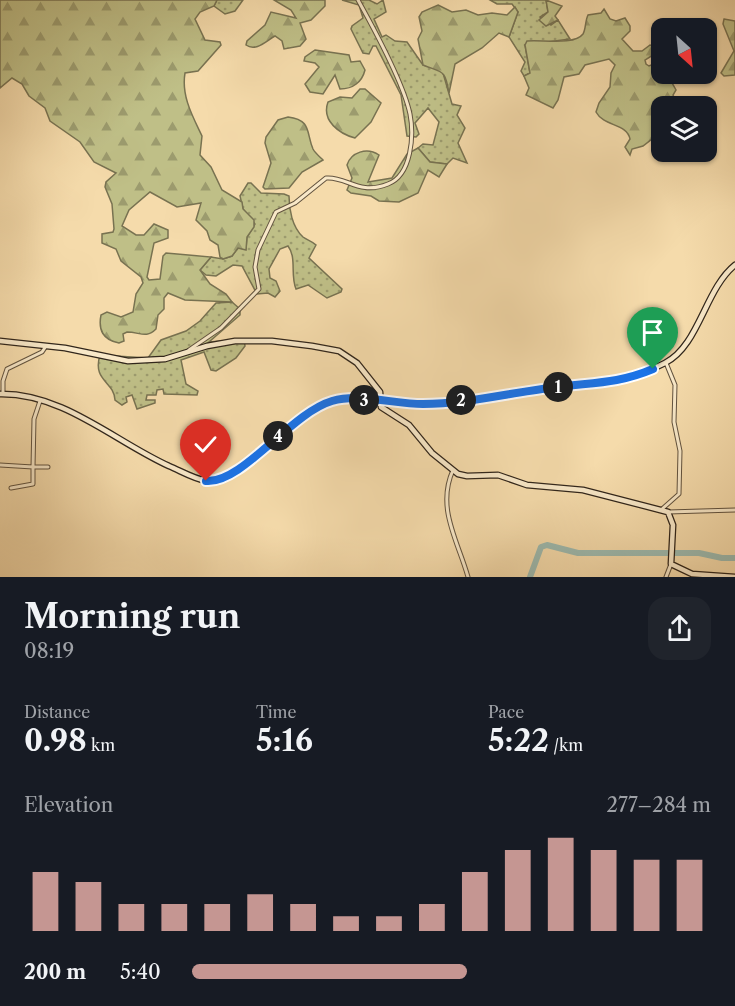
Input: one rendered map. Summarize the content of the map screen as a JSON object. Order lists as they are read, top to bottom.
{
  "north": "bottom right",
  "page": {
    "pins": [
      "1",
      "2",
      "3",
      "4"
    ],
    "heading": ["Morning run", "08:19"],
    "stats": [
      ["Distance", "0.98 km"],
      ["Time", "5:16"],
      ["Pace", "5:22 /km"]
    ],
    "chart": ["Elevation", "277–284 m"],
    "list": [
      {
        "name": "200 m",
        "note": "5:40"
      }
    ]
  }
}
